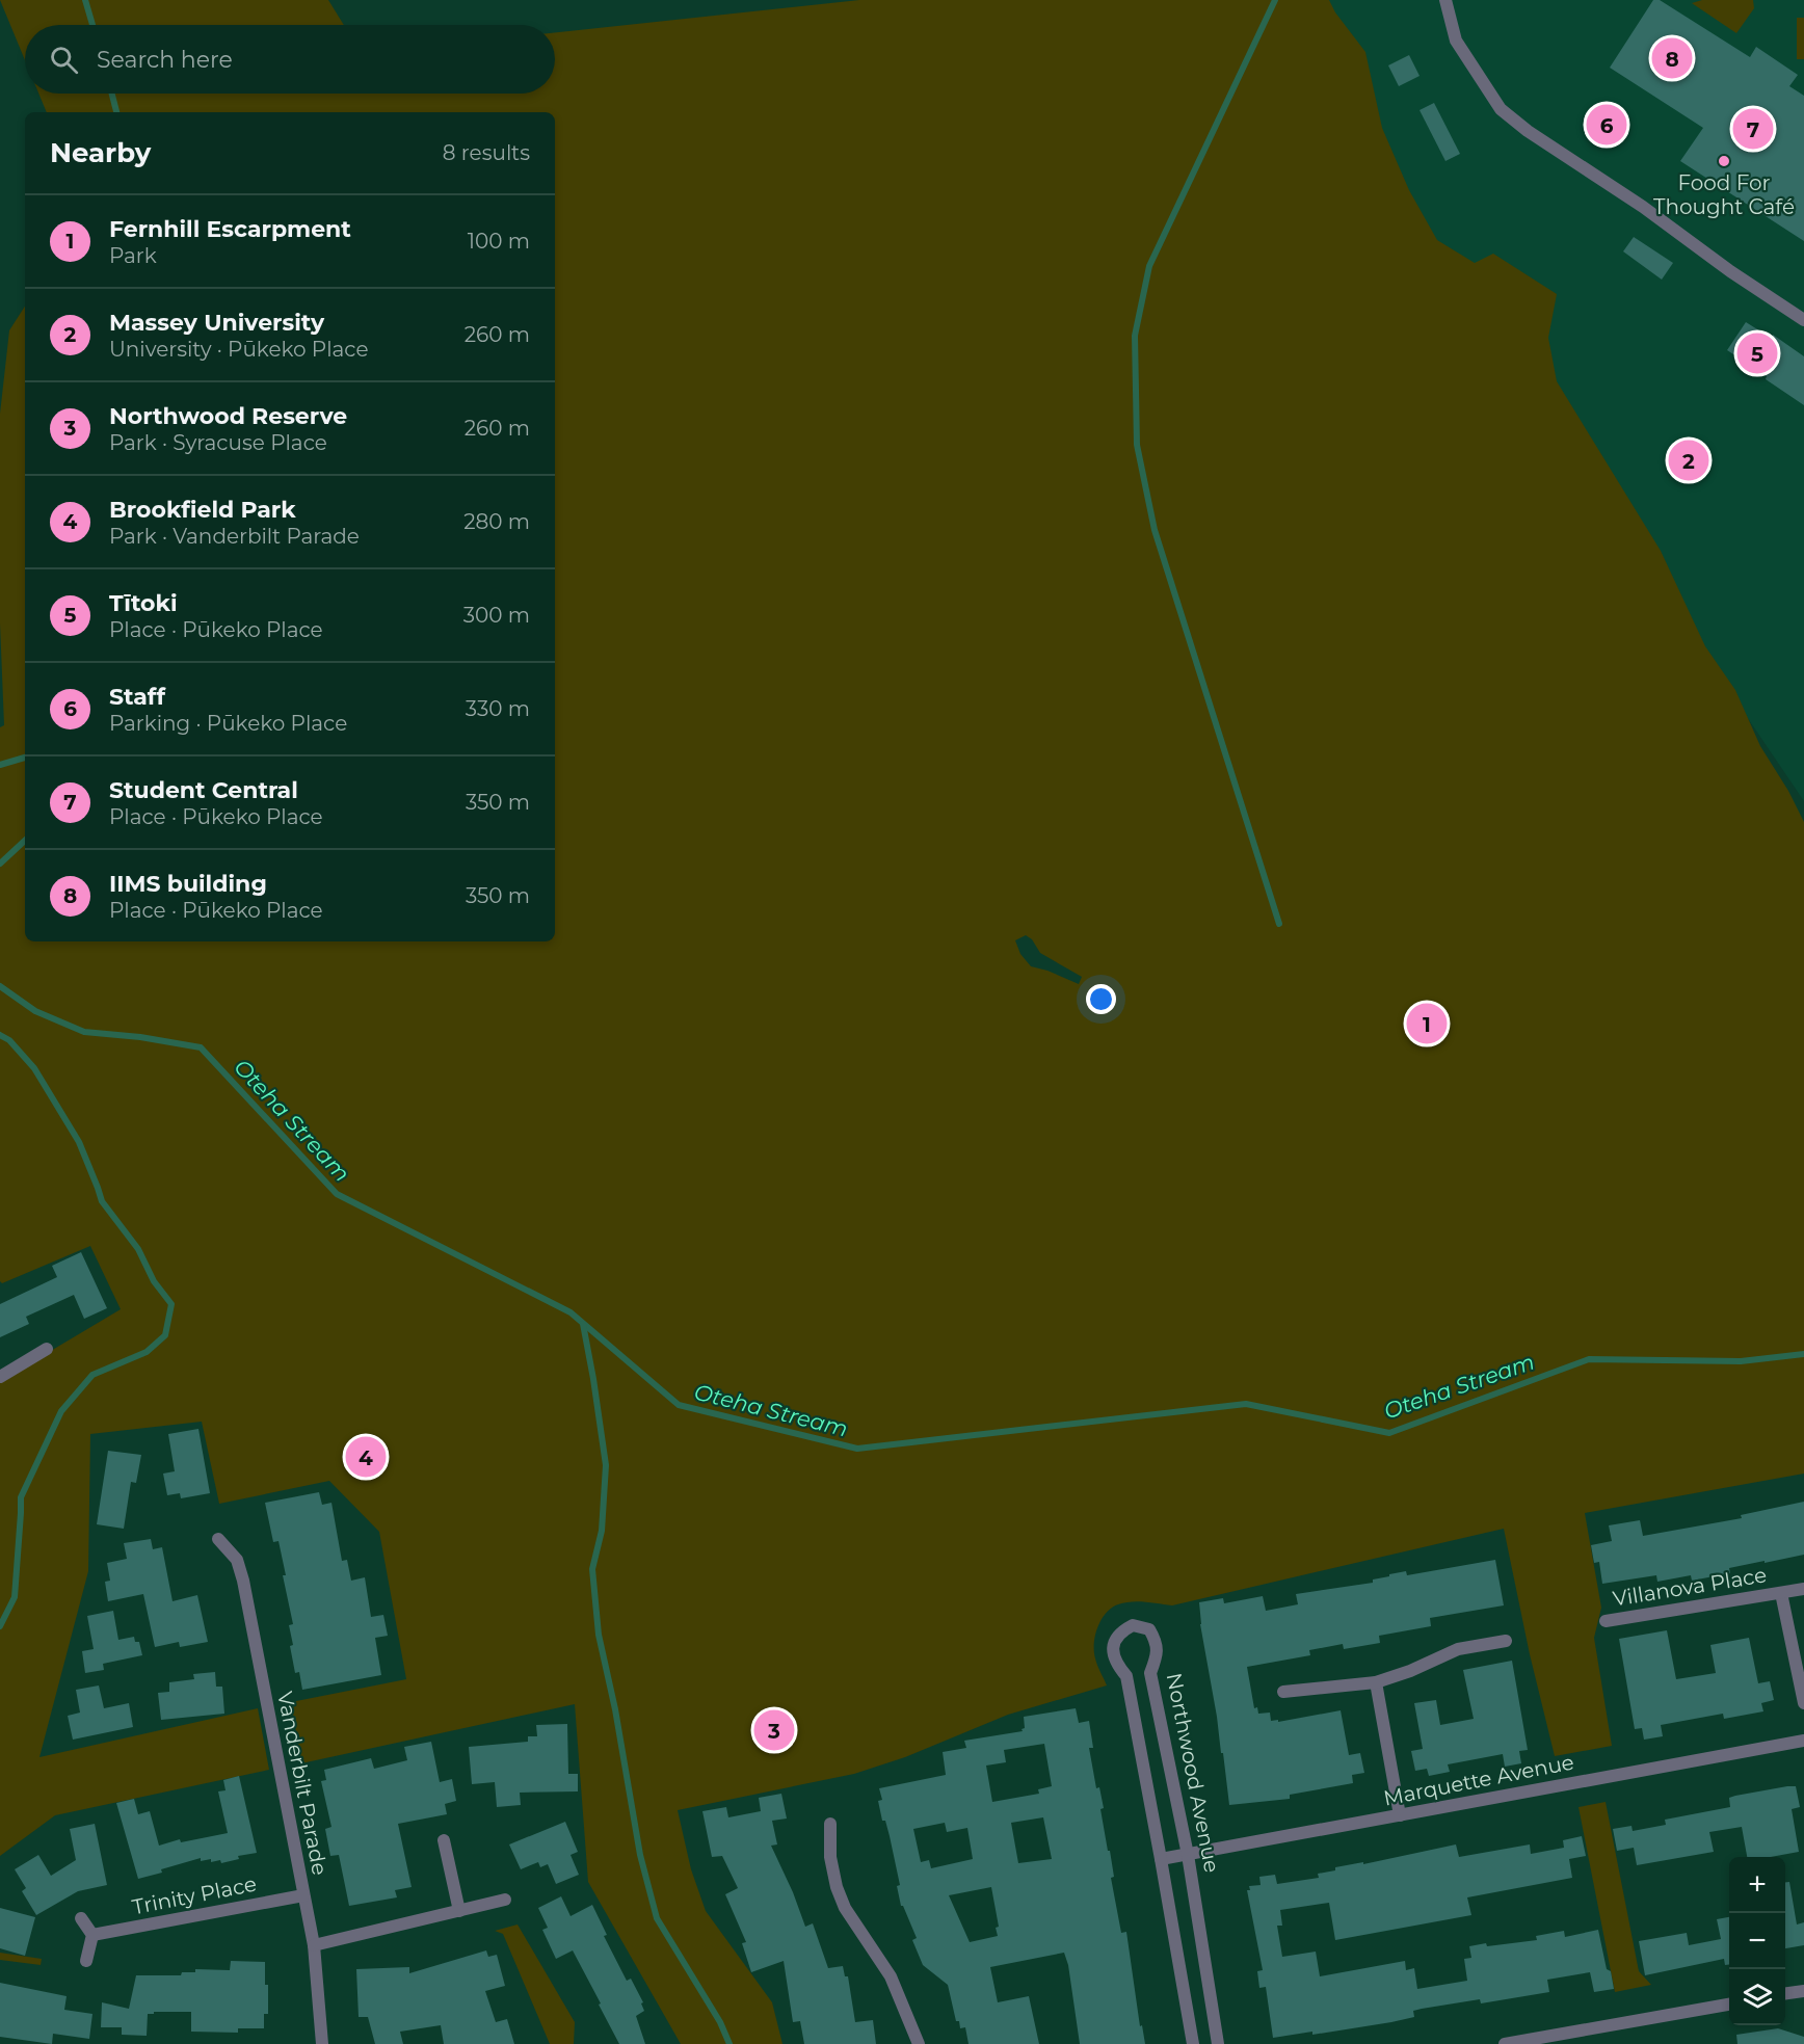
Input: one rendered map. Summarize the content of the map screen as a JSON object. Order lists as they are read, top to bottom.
{
  "streets": {
    "street": [
      "Villanova Place",
      "Northwood Avenue",
      "Marquette Avenue",
      "Vanderbilt Parade",
      "Trinity Place"
    ]
  },
  "crossings": [
    ["Northwood Avenue", "Marquette Avenue"],
    ["Vanderbilt Parade", "Trinity Place"]
  ],
  "water": ["Oteha Stream"],
  "places": ["Food For Thought Café"],
  "page": {
    "search": "Search here",
    "pins": [
      "8",
      "6",
      "7",
      "5",
      "2",
      "1",
      "4",
      "3"
    ],
    "heading": ["Nearby", "8 results"],
    "list": [
      {
        "mark": "1",
        "name": "Fernhill Escarpment",
        "note": "Park",
        "value": "100 m"
      },
      {
        "mark": "2",
        "name": "Massey University",
        "note": "University · Pūkeko Place",
        "value": "260 m"
      },
      {
        "mark": "3",
        "name": "Northwood Reserve",
        "note": "Park · Syracuse Place",
        "value": "260 m"
      },
      {
        "mark": "4",
        "name": "Brookfield Park",
        "note": "Park · Vanderbilt Parade",
        "value": "280 m"
      },
      {
        "mark": "5",
        "name": "Tītoki",
        "note": "Place · Pūkeko Place",
        "value": "300 m"
      },
      {
        "mark": "6",
        "name": "Staff",
        "note": "Parking · Pūkeko Place",
        "value": "330 m"
      },
      {
        "mark": "7",
        "name": "Student Central",
        "note": "Place · Pūkeko Place",
        "value": "350 m"
      },
      {
        "mark": "8",
        "name": "IIMS building",
        "note": "Place · Pūkeko Place",
        "value": "350 m"
      }
    ],
    "map_buttons": ["+", "−"]
  }
}
